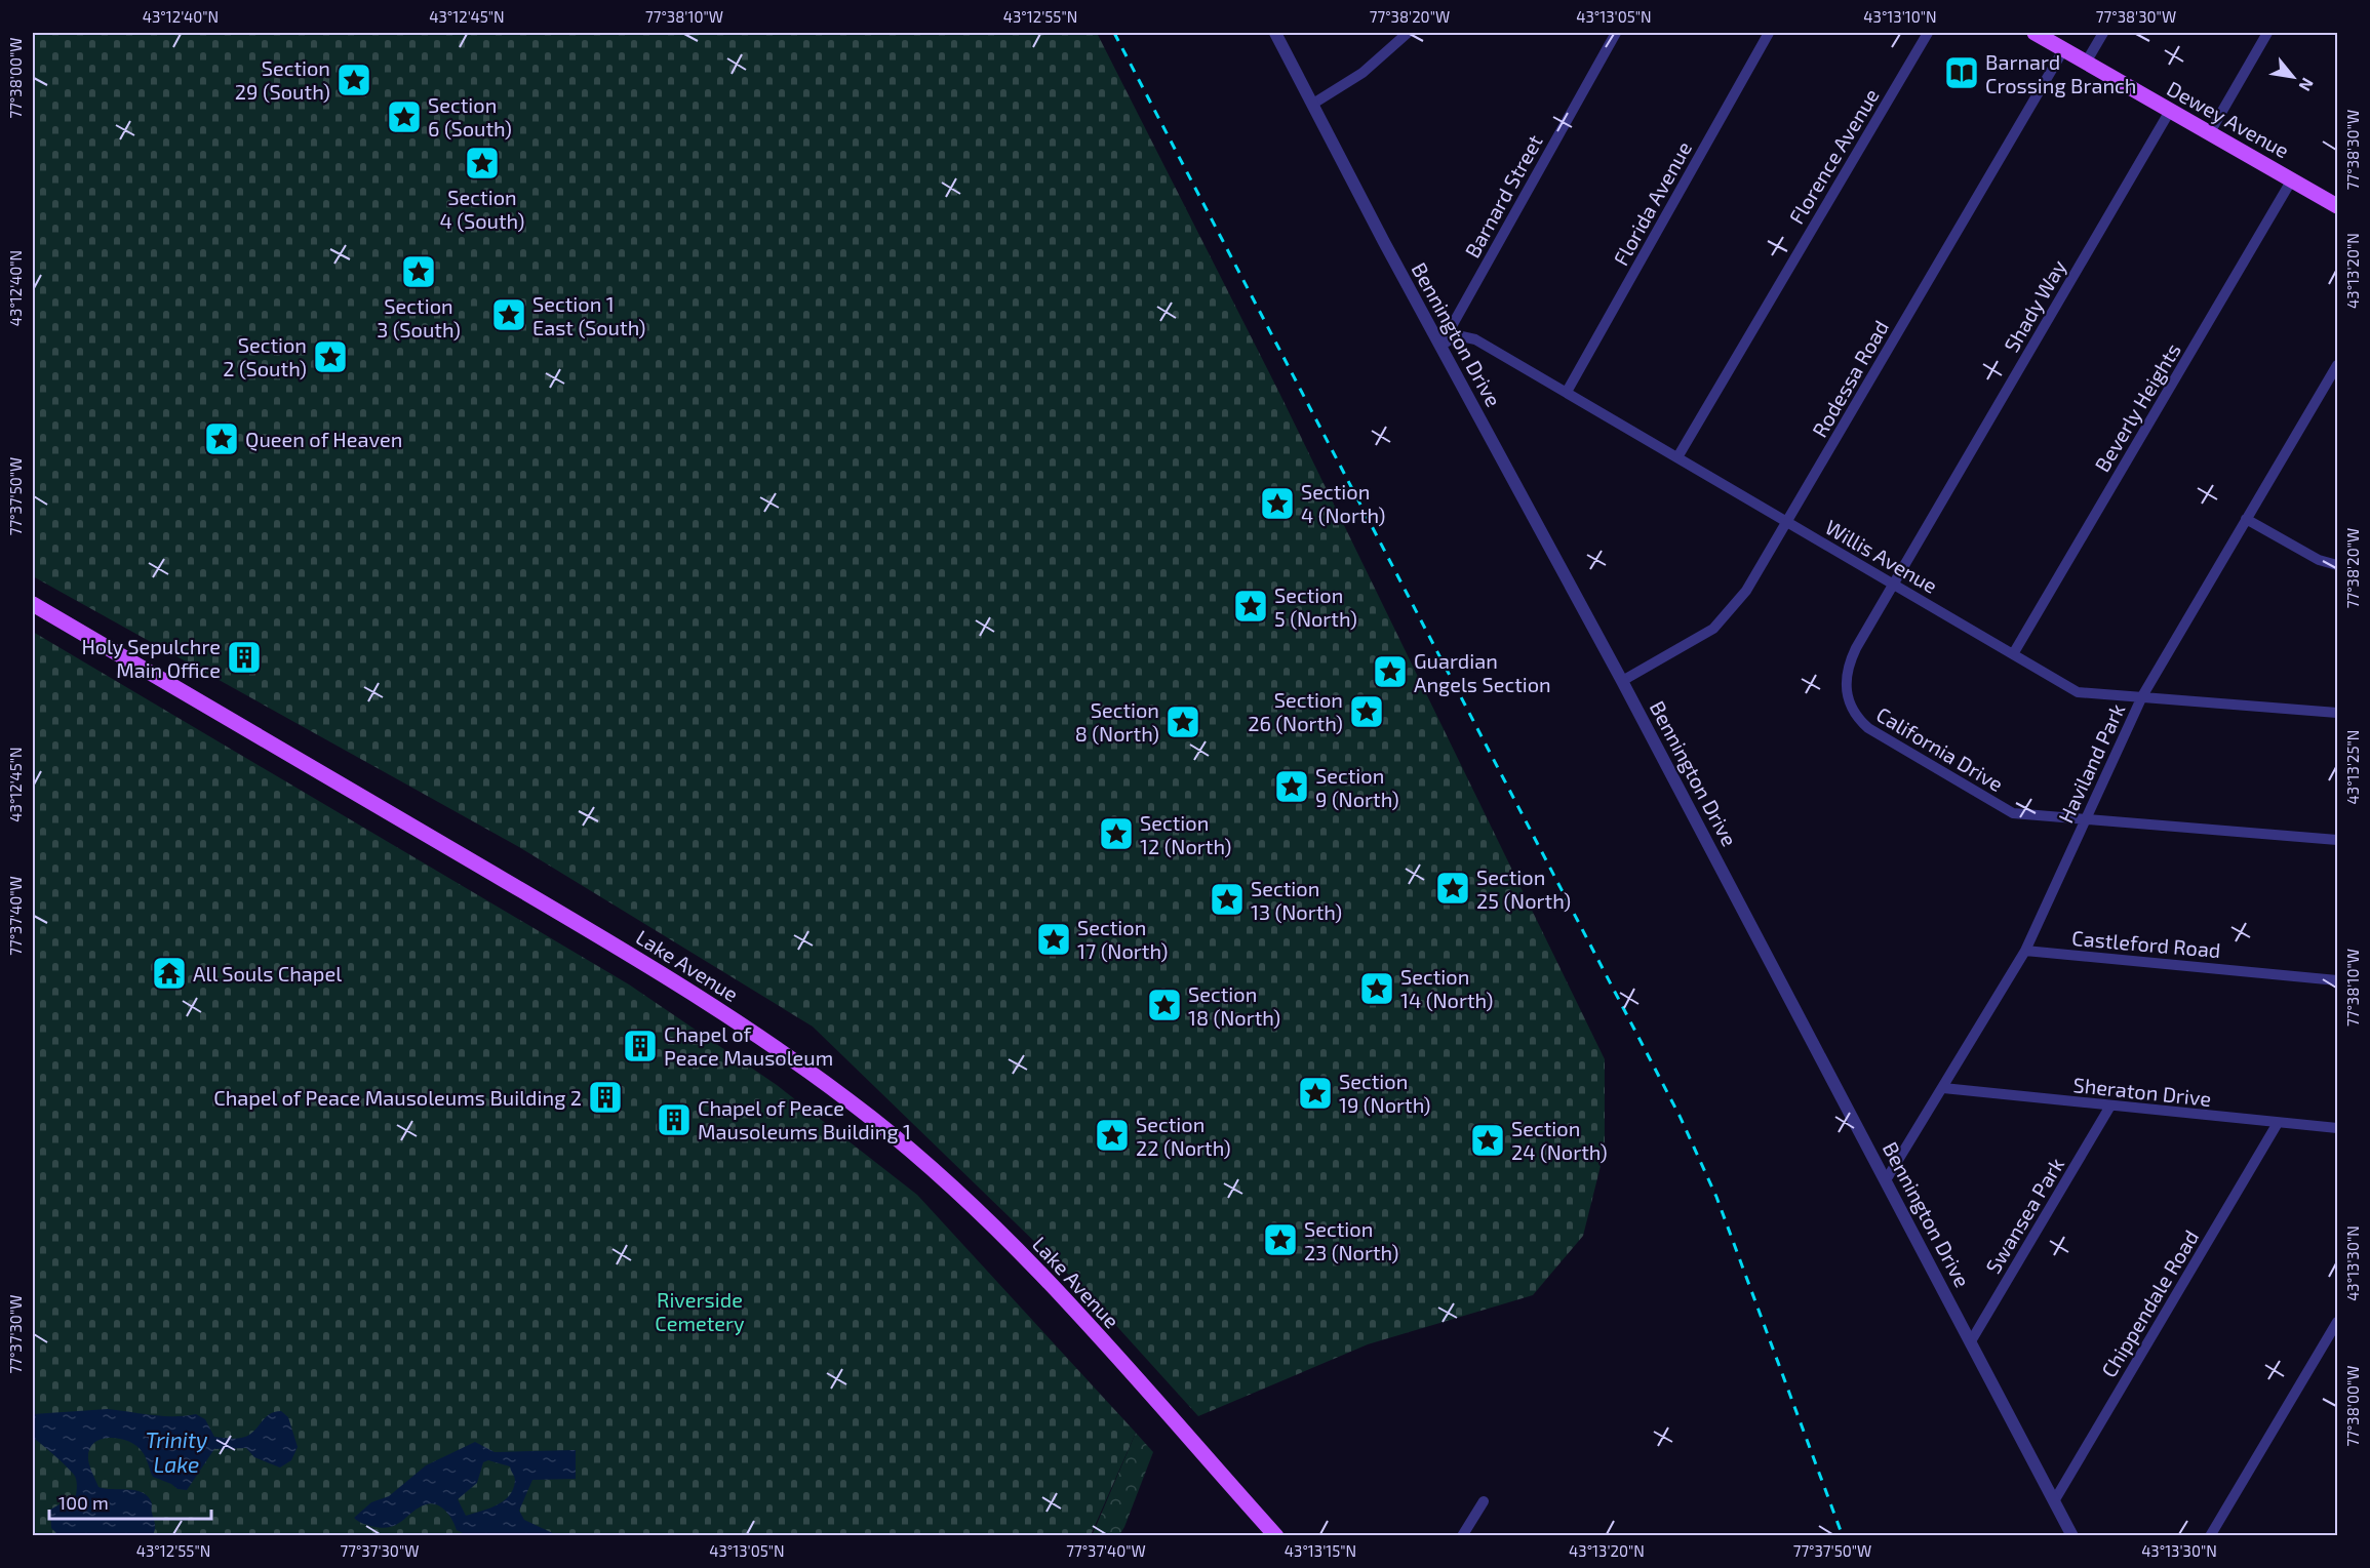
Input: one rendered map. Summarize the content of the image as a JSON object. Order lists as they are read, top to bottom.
{
  "streets": {
    "main road": ["Dewey Avenue", "Lake Avenue"],
    "street": [
      "Florence Avenue",
      "Barnard Street",
      "Florida Avenue",
      "Shady Way",
      "Bennington Drive",
      "Rodessa Road",
      "Beverly Heights",
      "Willis Avenue",
      "California Drive",
      "Haviland Park",
      "Castleford Road",
      "Sheraton Drive",
      "Swansea Park",
      "Chippendale Road"
    ]
  },
  "crossings": [
    ["Dewey Avenue", "Shady Way"],
    ["Dewey Avenue", "Rodessa Road"],
    ["Dewey Avenue", "Beverly Heights"],
    ["Florence Avenue", "Willis Avenue"],
    ["Barnard Street", "Bennington Drive"],
    ["Barnard Street", "Willis Avenue"],
    ["Florida Avenue", "Willis Avenue"],
    ["Shady Way", "Willis Avenue"],
    ["Shady Way", "California Drive"],
    ["Bennington Drive", "Rodessa Road"],
    ["Bennington Drive", "Willis Avenue"],
    ["Bennington Drive", "Haviland Park"],
    ["Bennington Drive", "Swansea Park"],
    ["Bennington Drive", "Chippendale Road"],
    ["Rodessa Road", "Willis Avenue"],
    ["Beverly Heights", "Willis Avenue"],
    ["Willis Avenue", "California Drive"],
    ["Willis Avenue", "Haviland Park"],
    ["California Drive", "Haviland Park"],
    ["Haviland Park", "Castleford Road"],
    ["Haviland Park", "Sheraton Drive"],
    ["Sheraton Drive", "Swansea Park"],
    ["Sheraton Drive", "Chippendale Road"]
  ],
  "water": ["Trinity Lake"],
  "parks": ["Riverside Cemetery"],
  "places": {
    "library": ["Barnard Crossing Branch"],
    "place": [
      "Section 29 (South)",
      "Section 6 (South)",
      "Section 4 (South)",
      "Section 3 (South)",
      "Section 1 East (South)",
      "Section 2 (South)",
      "Queen of Heaven",
      "Section 4 (North)",
      "Section 5 (North)",
      "Guardian Angels Section",
      "Section 26 (North)",
      "Section 8 (North)",
      "Section 9 (North)",
      "Section 12 (North)",
      "Section 25 (North)",
      "Section 13 (North)",
      "Section 17 (North)",
      "Section 14 (North)",
      "Section 18 (North)",
      "Section 19 (North)",
      "Section 22 (North)",
      "Section 24 (North)",
      "Section 23 (North)"
    ],
    "building": [
      "Holy Sepulchre Main Office",
      "Chapel of Peace Mausoleum",
      "Chapel of Peace Mausoleums Building 2",
      "Chapel of Peace Mausoleums Building 1"
    ],
    "temple": ["All Souls Chapel"]
  },
  "scale_bar": "100 m",
  "north": "bottom right",
  "coordinates": [
    "43°12'40\"N",
    "43°12'45\"N",
    "77°38'10\"W",
    "43°12'55\"N",
    "77°38'20\"W",
    "43°13'05\"N",
    "43°13'10\"N",
    "77°38'30\"W",
    "77°38'00\"W",
    "43°13'20\"N",
    "77°37'50\"W",
    "43°13'25\"N",
    "77°37'40\"W",
    "43°13'30\"N",
    "77°37'30\"W",
    "43°13'15\"N"
  ]
}
